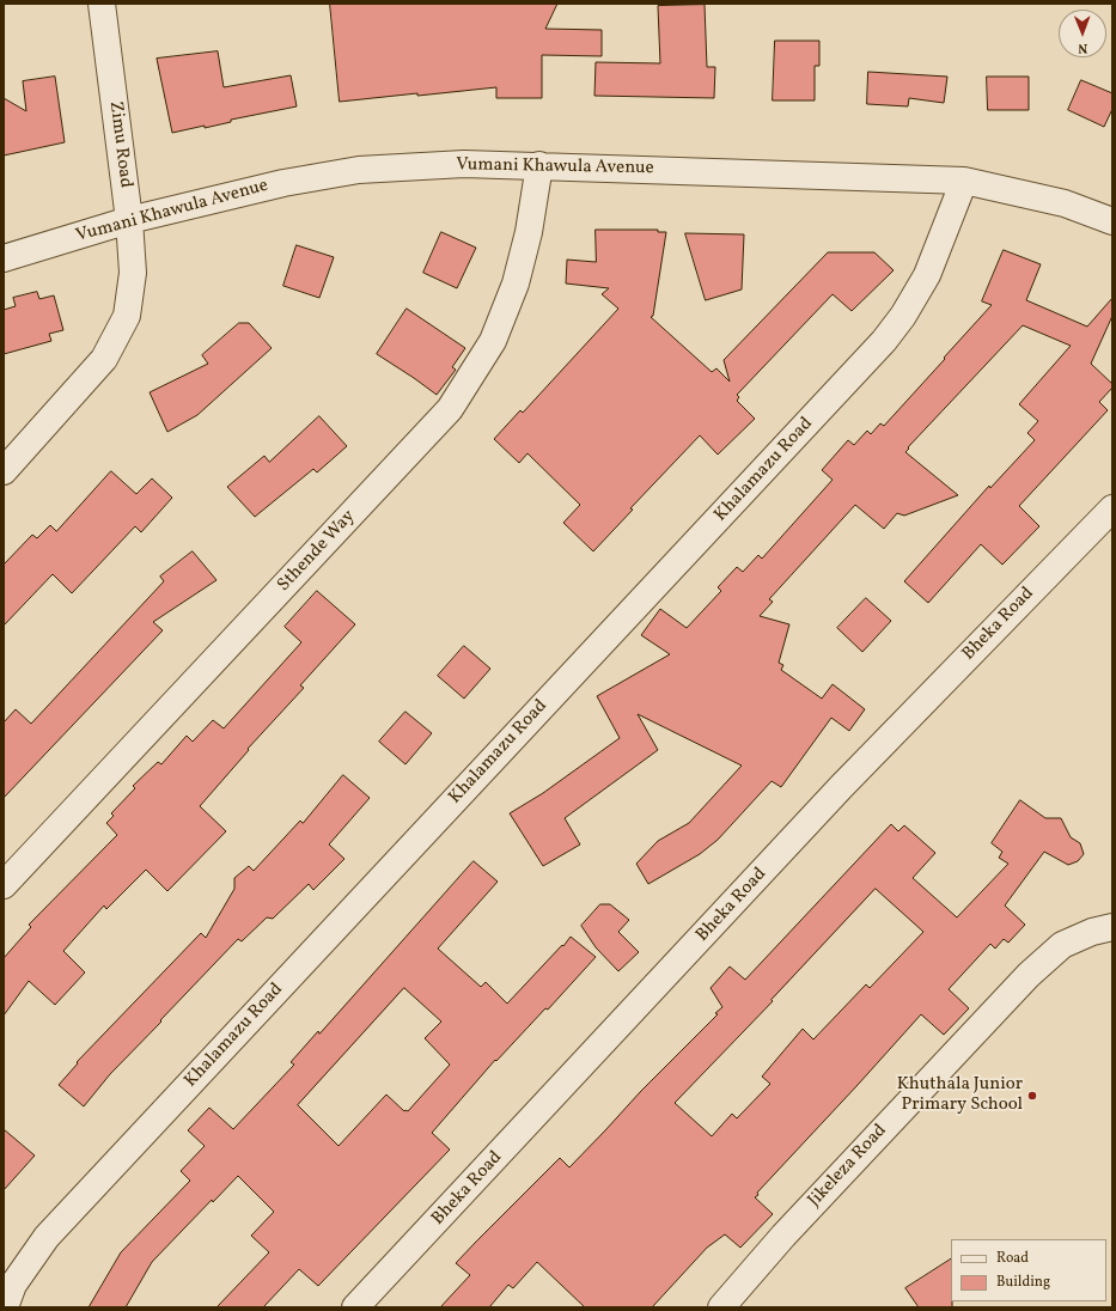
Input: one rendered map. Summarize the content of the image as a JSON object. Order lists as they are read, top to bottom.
{
  "streets": {
    "street": [
      "Zimu Road",
      "Vumani Khawula Avenue",
      "Khalamazu Road",
      "Sthende Way",
      "Bheka Road",
      "Jikeleza Road"
    ]
  },
  "crossings": [
    ["Zimu Road", "Vumani Khawula Avenue"],
    ["Vumani Khawula Avenue", "Khalamazu Road"],
    ["Vumani Khawula Avenue", "Sthende Way"]
  ],
  "places": ["Khuthala Junior Primary School"],
  "legend": ["Road", "Building"],
  "north": "bottom"
}
